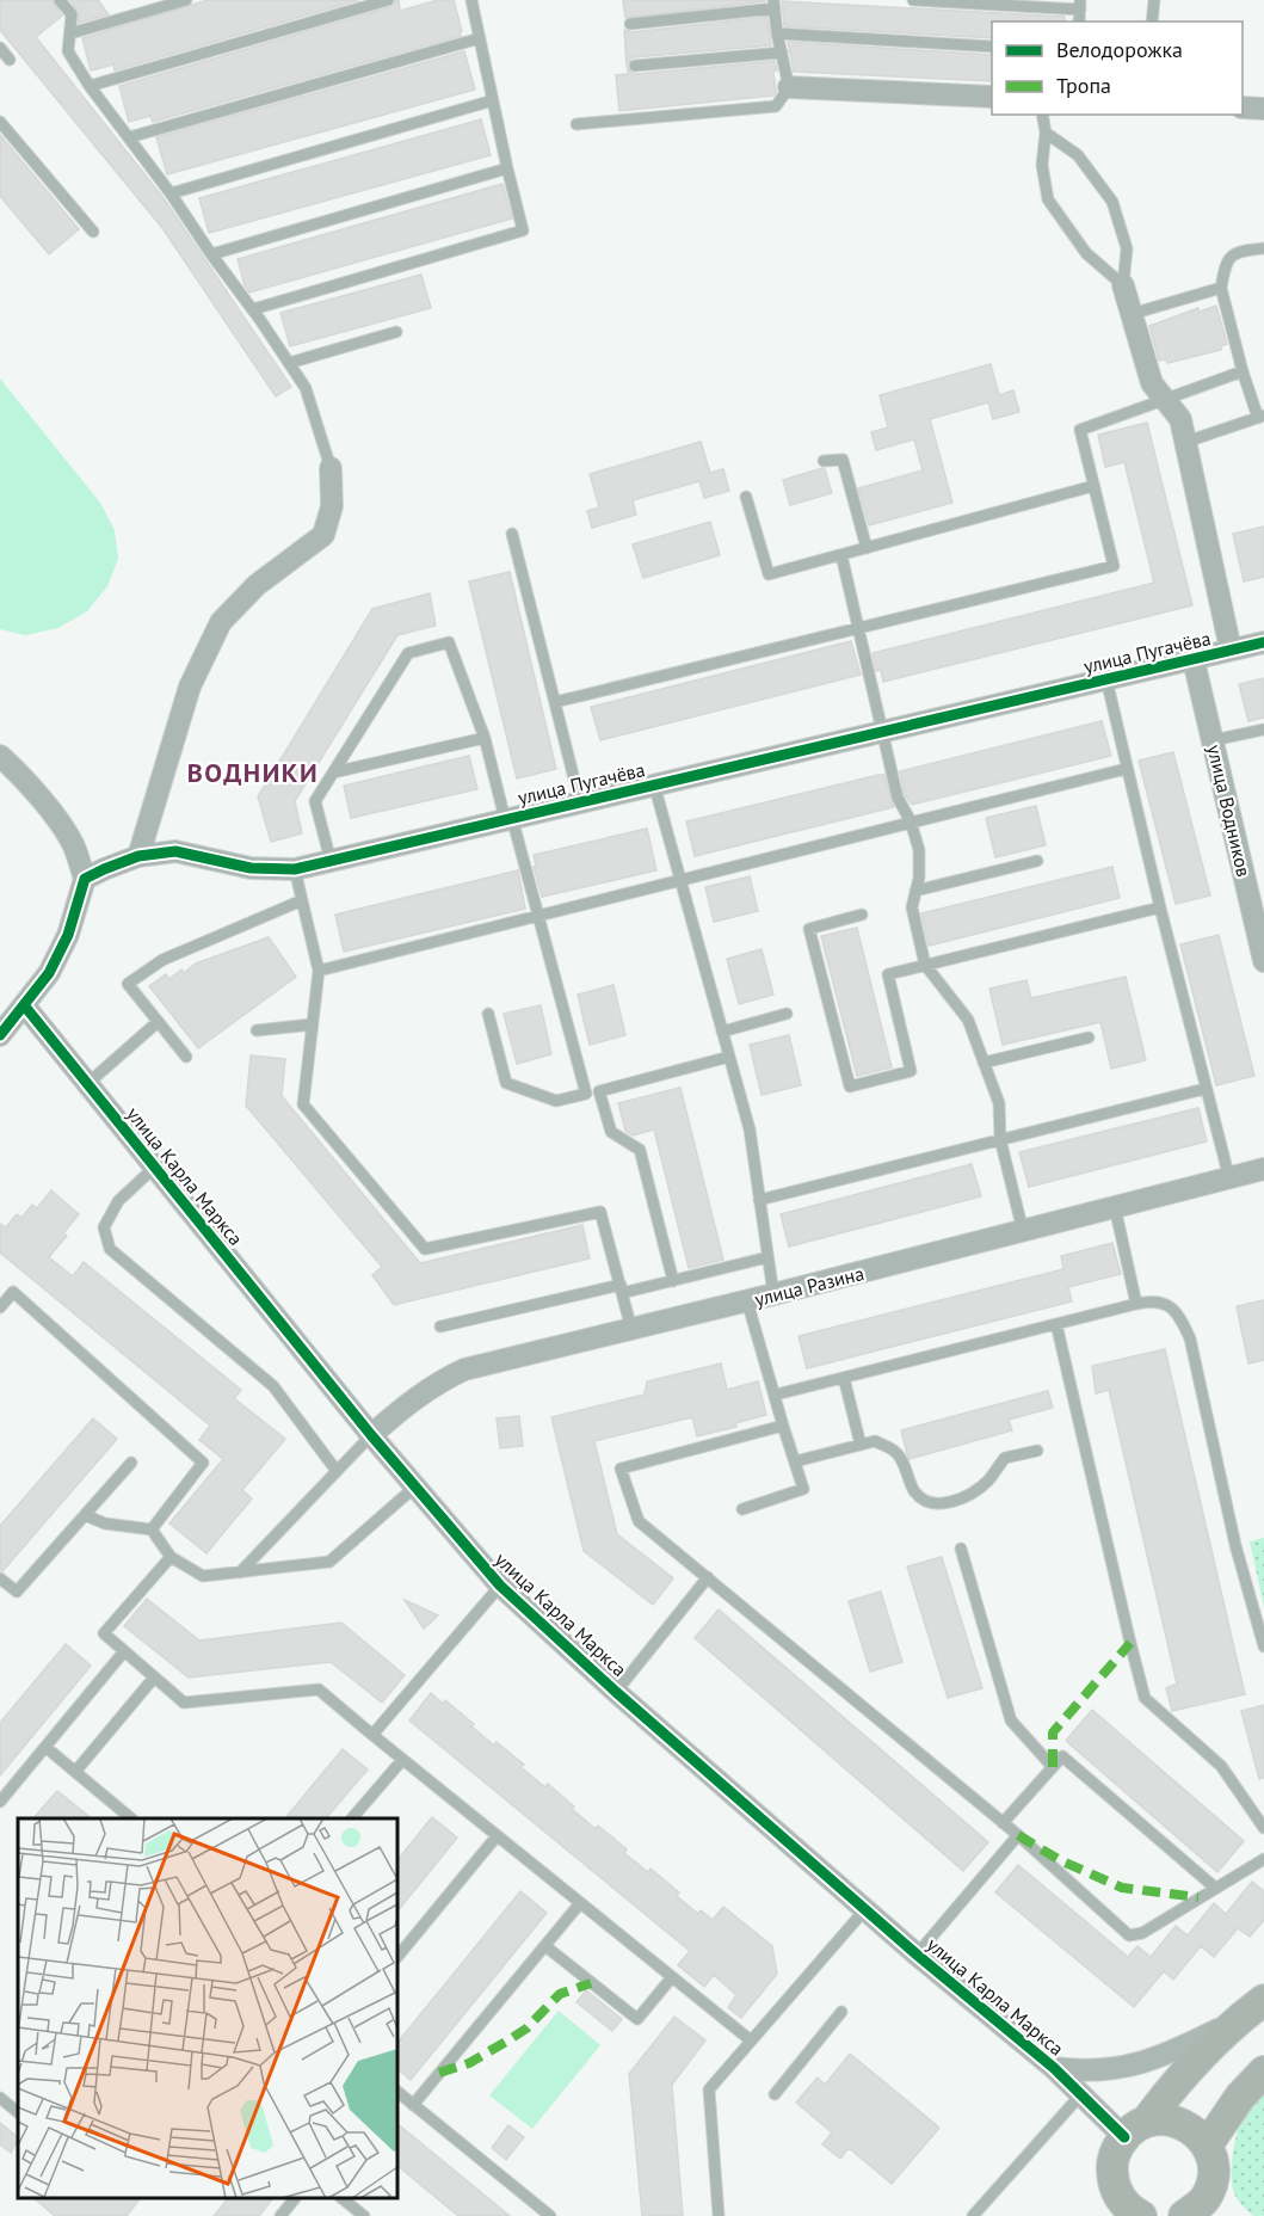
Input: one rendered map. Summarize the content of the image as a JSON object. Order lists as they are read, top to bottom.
{
  "streets": {
    "street": [
      "улица Пугачёва",
      "улица Водников",
      "улица Карла Маркса",
      "улица Разина"
    ]
  },
  "crossings": [
    ["улица Пугачёва", "улица Водников"],
    ["улица Карла Маркса", "улица Разина"]
  ],
  "districts": ["ВОДНИКИ"],
  "legend": ["Велодорожка", "Тропа"]
}
